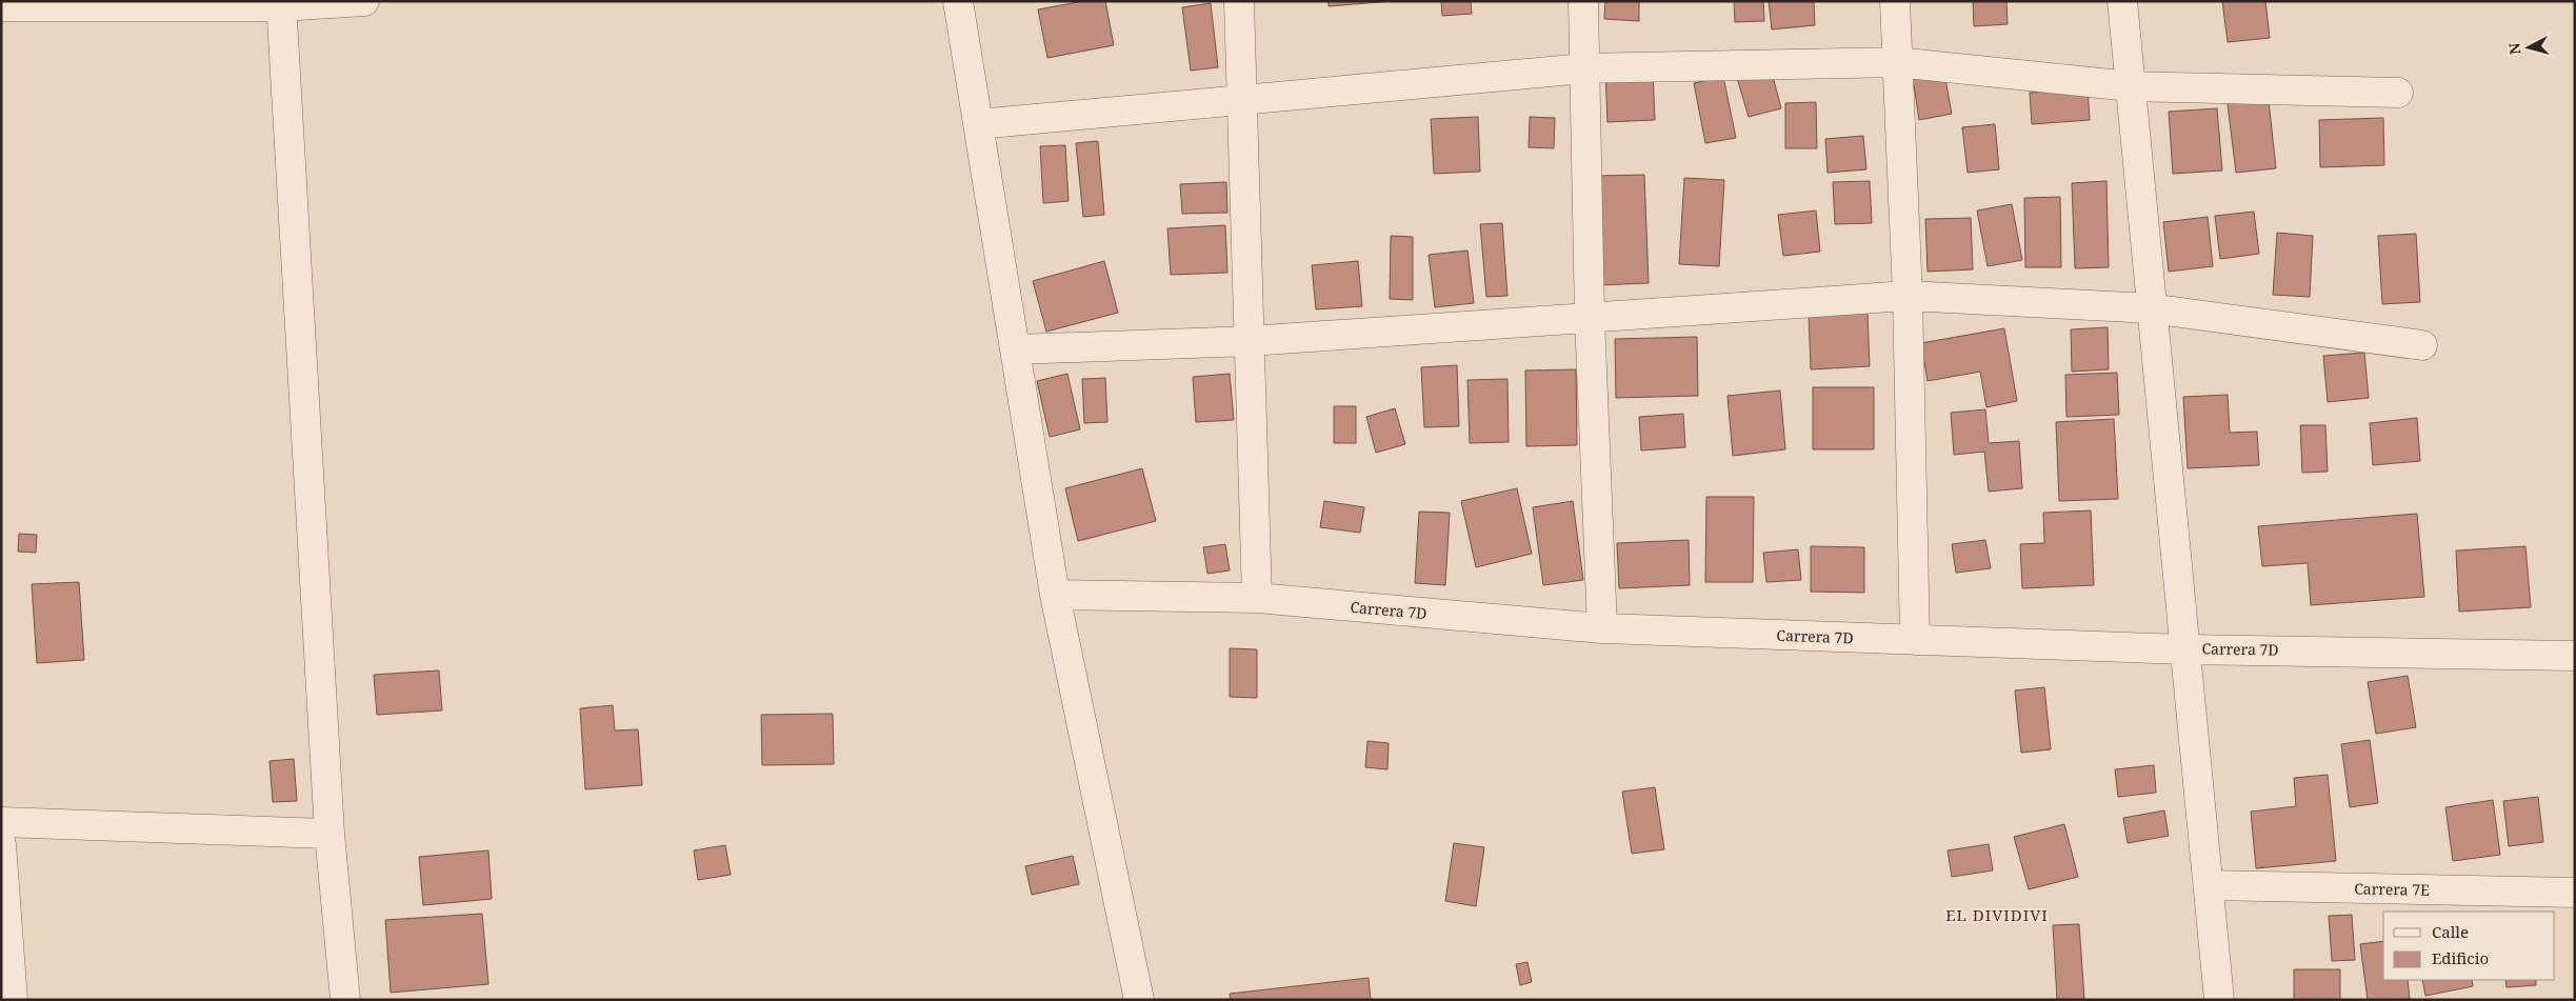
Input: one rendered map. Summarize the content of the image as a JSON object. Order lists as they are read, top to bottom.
{
  "streets": {
    "street": ["Carrera 7D", "Carrera 7E"]
  },
  "districts": ["EL DIVIDIVI"],
  "legend": ["Calle", "Edificio"],
  "north": "left"
}
